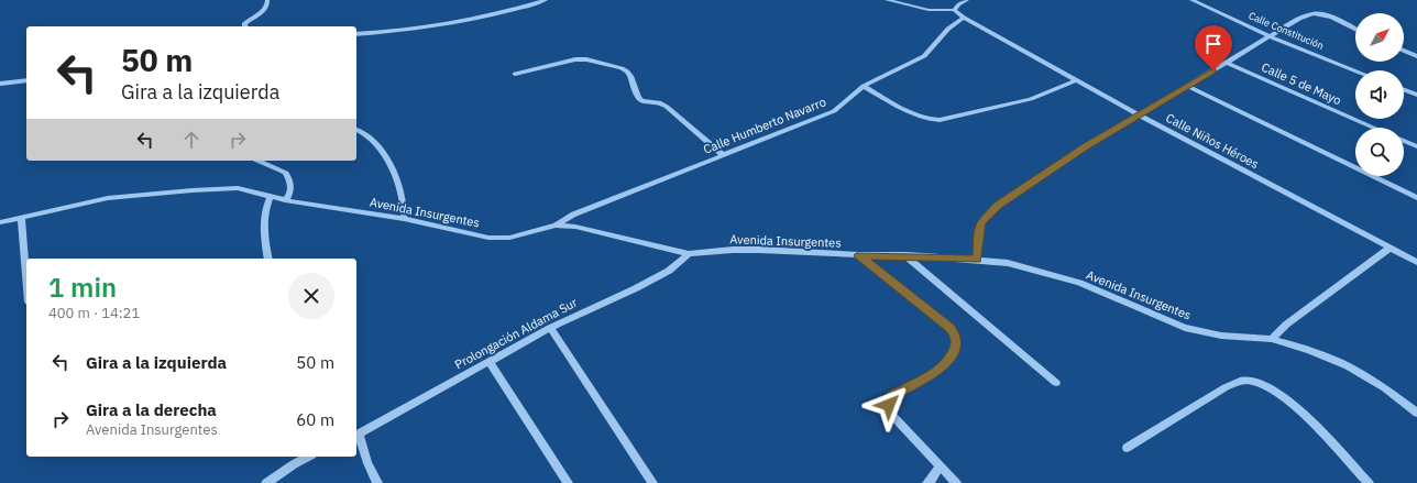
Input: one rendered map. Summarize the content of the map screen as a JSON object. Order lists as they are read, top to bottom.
{
  "streets": {
    "street": [
      "Calle Constitución",
      "Calle 5 de Mayo",
      "Calle Humberto Navarro",
      "Calle Niños Héroes",
      "Avenida Insurgentes",
      "Prolongación Aldama Sur"
    ]
  },
  "crossings": [
    ["Calle Humberto Navarro", "Calle Niños Héroes"],
    ["Calle Humberto Navarro", "Avenida Insurgentes"],
    ["Avenida Insurgentes", "Prolongación Aldama Sur"]
  ],
  "north": "top right",
  "page": {
    "turn": ["50 m", "Gira a la izquierda"],
    "heading": ["1 min", "400 m · 14:21"],
    "list": [
      {
        "name": "Gira a la izquierda",
        "value": "50 m"
      },
      {
        "name": "Gira a la derecha",
        "note": "Avenida Insurgentes",
        "value": "60 m"
      }
    ]
  }
}
